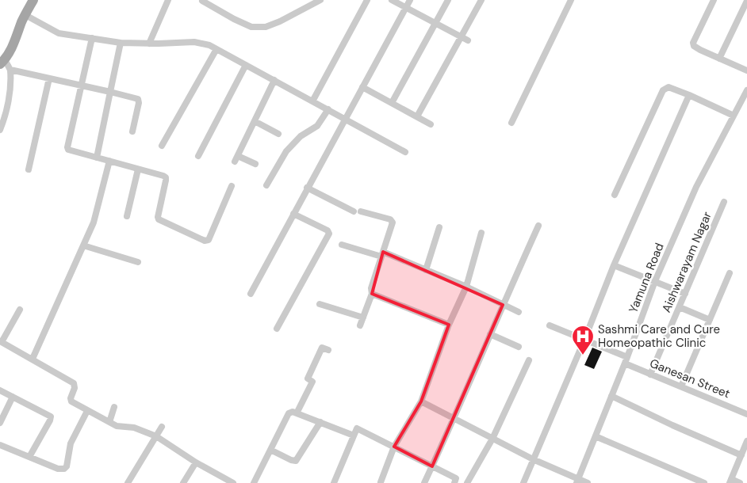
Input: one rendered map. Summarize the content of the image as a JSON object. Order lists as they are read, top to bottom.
{
  "streets": {
    "street": ["Aishwarayam Nagar", "Yamuna Road", "Ganesan Street"]
  },
  "crossings": [
    ["Aishwarayam Nagar", "Ganesan Street"],
    ["Yamuna Road", "Ganesan Street"]
  ],
  "places": {
    "hospital": ["Sashmi Care and Cure Homeopathic Clinic"]
  }
}
